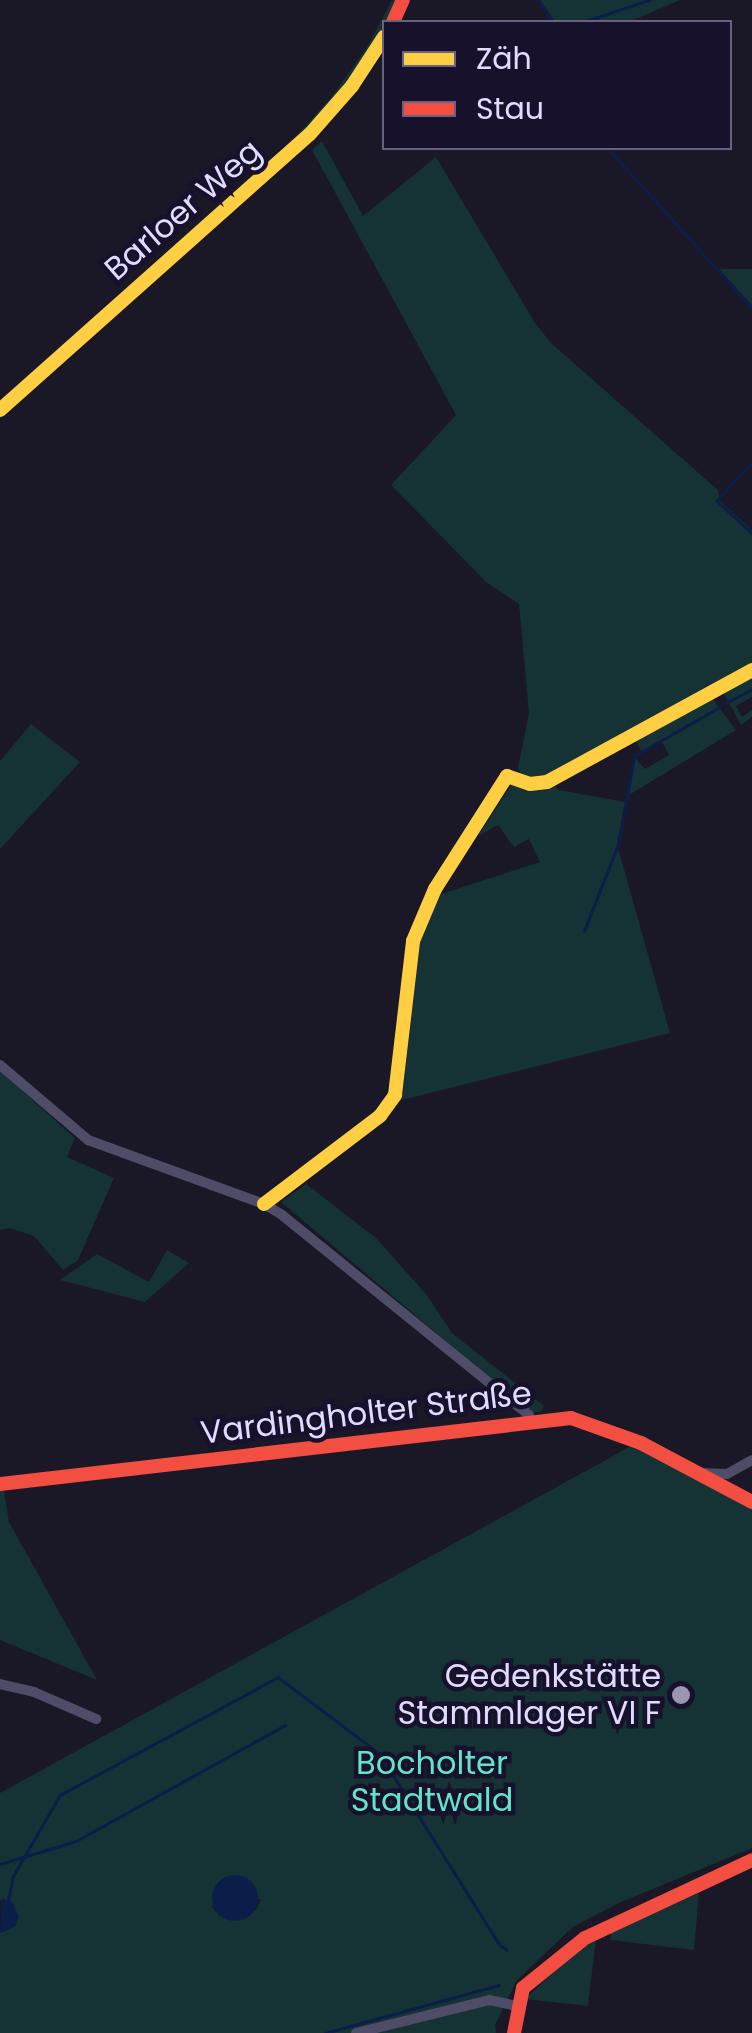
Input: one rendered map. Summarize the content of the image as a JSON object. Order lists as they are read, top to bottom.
{
  "streets": {
    "street": ["Barloer Weg", "Vardingholter Straße"]
  },
  "parks": ["Bocholter Stadtwald"],
  "places": ["Gedenkstätte Stammlager VI F"],
  "legend": ["Zäh", "Stau"]
}
